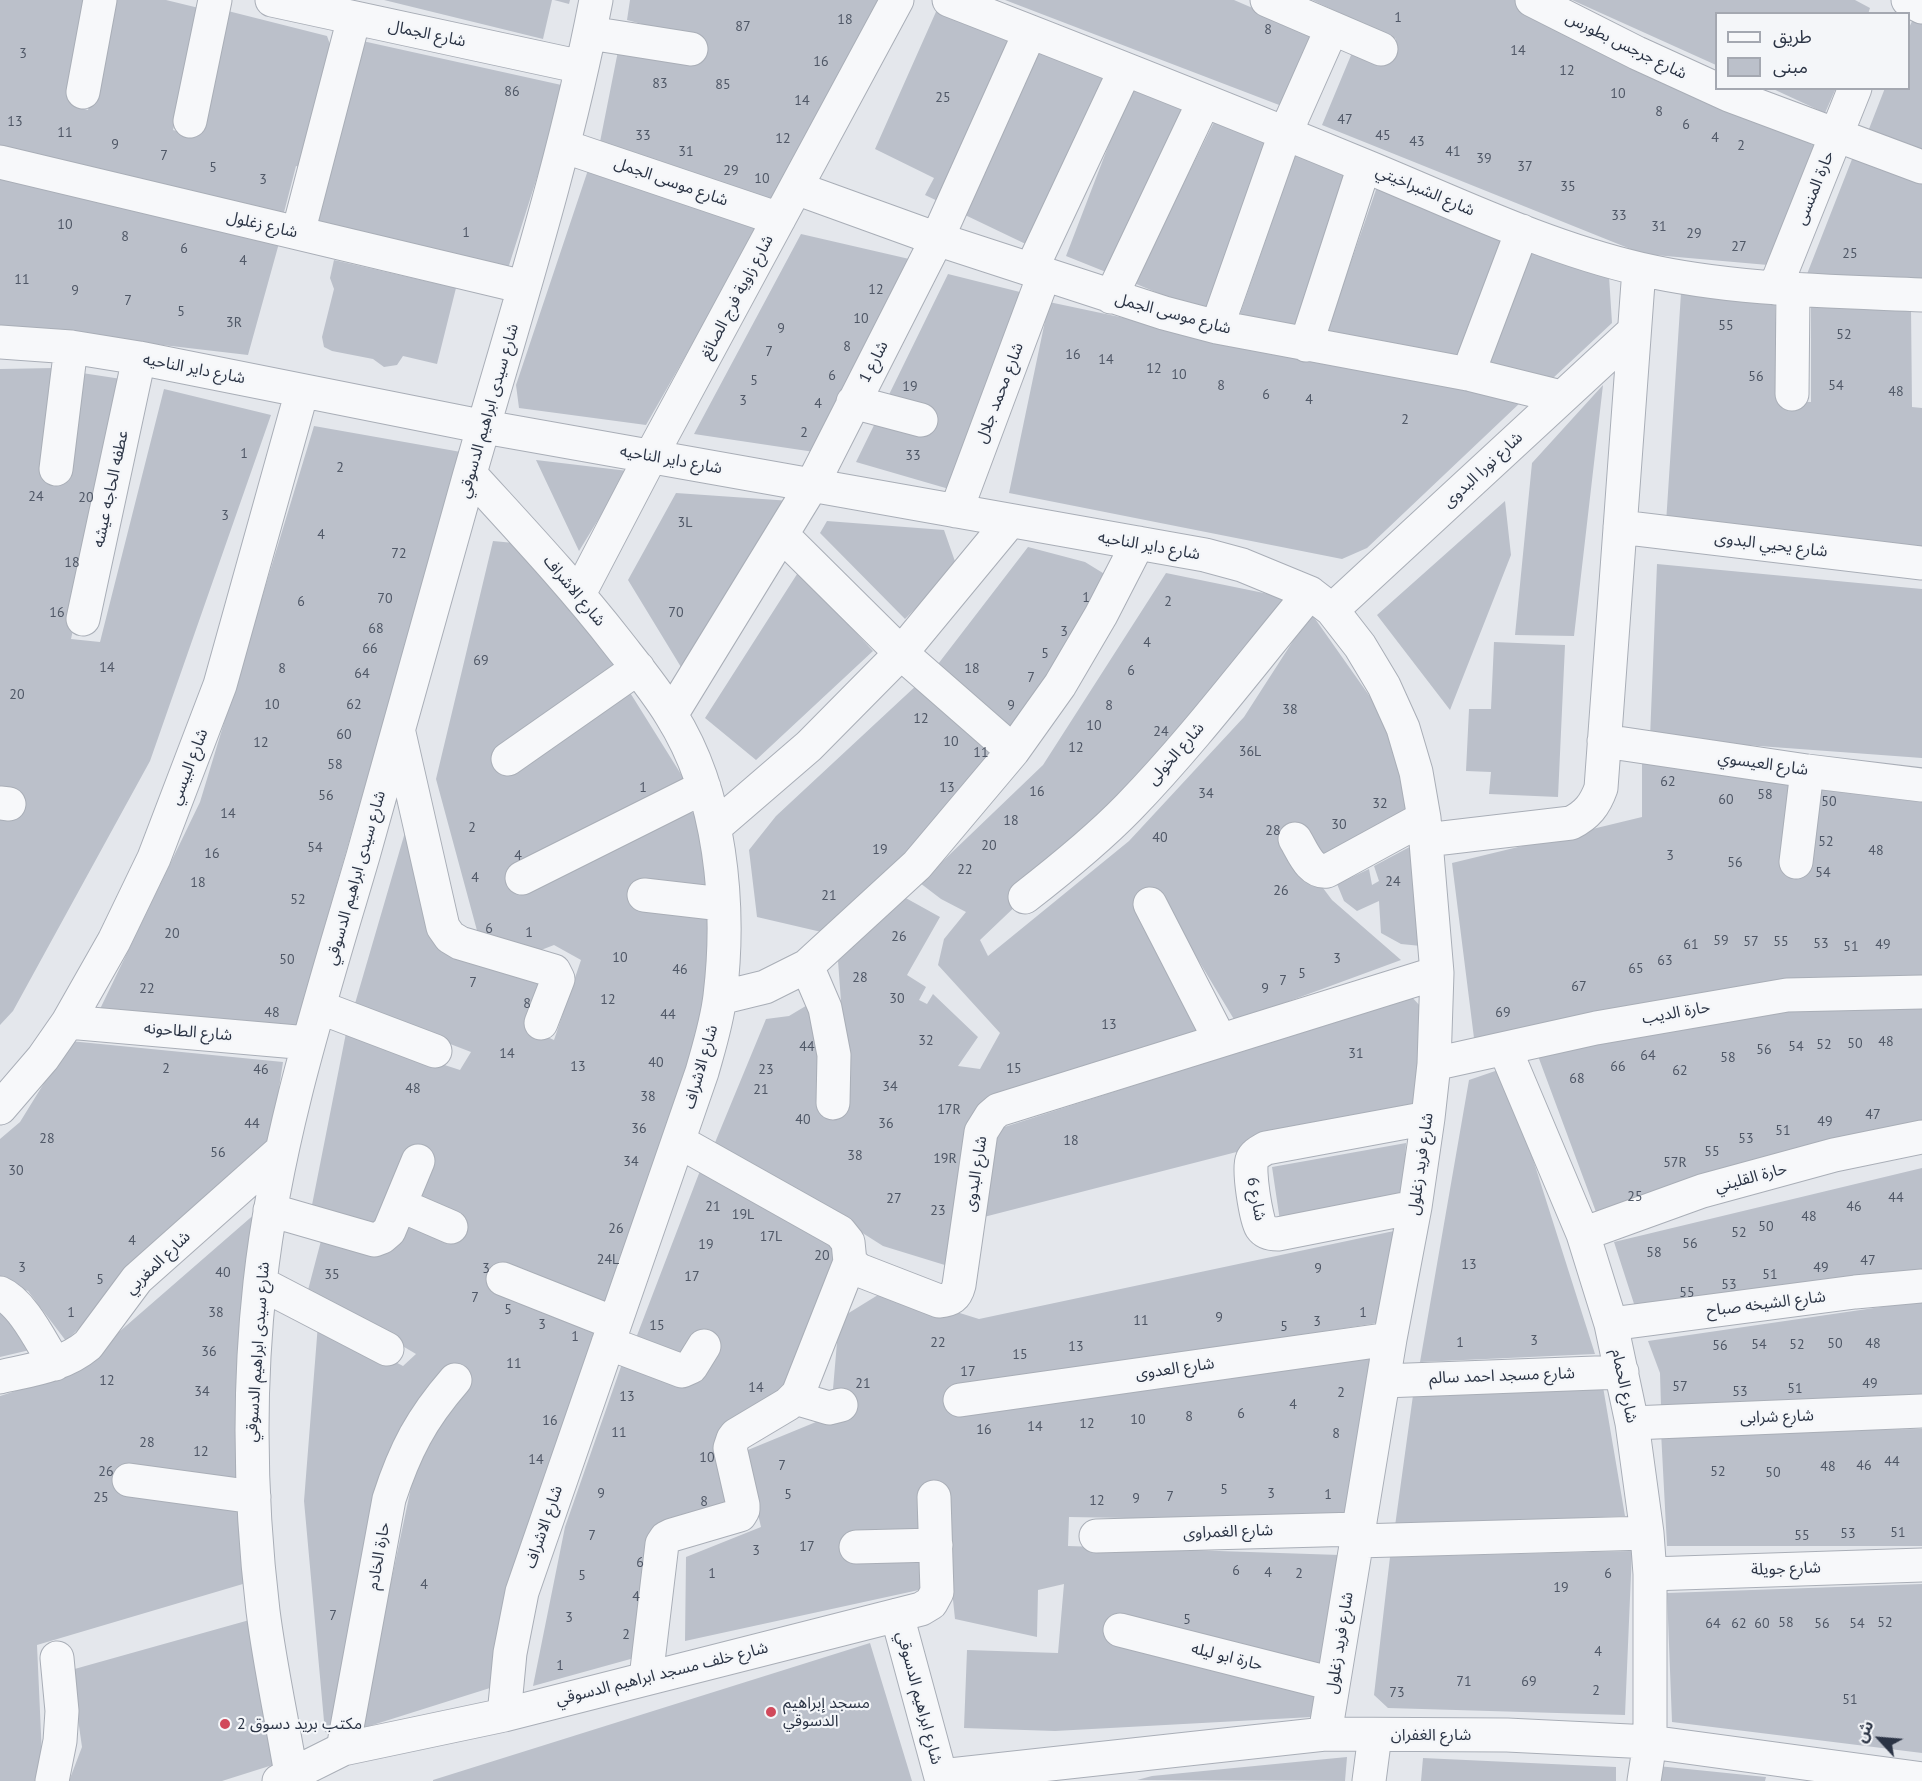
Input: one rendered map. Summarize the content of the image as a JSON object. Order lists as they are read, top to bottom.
{
  "streets": {
    "street": [
      "شارع الجمال",
      "شارع جرجس بطورس",
      "شارع موسى الجمل",
      "حارة المنسى",
      "شارع الشبراخيتي",
      "شارع زغلول",
      "شارع زاوية فرج الصائغ",
      "شارع 1",
      "شارع داير الناحيه",
      "شارع محمد جلال",
      "شارع سيدى ابراهيم الدسوقي",
      "شارع نورا البدوى",
      "عطفه الحاجه عيشه",
      "شارع يحيي البدوى",
      "شارع الاشراف",
      "شارع الخولى",
      "شارع العيسوي",
      "شارع البيسي",
      "حارة الديب",
      "شارع الطاحونه",
      "شارع فريد زغلول",
      "شارع البدوى",
      "حارة القليني",
      "شارع 6",
      "شارع المغربي",
      "شارع الشيخه صباح",
      "شارع العدوى",
      "شارع مسجد احمد سالم",
      "شارع الحمام",
      "شارع شرابى",
      "شارع الغمراوى",
      "حارة الخادم",
      "شارع جويلة",
      "حارة ابو ليله",
      "شارع خلف مسجد ابراهيم الدسوقي",
      "شارع ابراهيم الدسوقي",
      "شارع الغفران"
    ]
  },
  "crossings": [
    ["شارع الجمال", "شارع سيدى ابراهيم الدسوقي"],
    ["شارع جرجس بطورس", "حارة المنسى"],
    ["شارع موسى الجمل", "شارع زاوية فرج الصائغ"],
    ["شارع موسى الجمل", "شارع 1"],
    ["شارع موسى الجمل", "شارع محمد جلال"],
    ["شارع موسى الجمل", "شارع سيدى ابراهيم الدسوقي"],
    ["شارع موسى الجمل", "شارع نورا البدوى"],
    ["حارة المنسى", "شارع الشبراخيتي"],
    ["شارع الشبراخيتي", "شارع 1"],
    ["شارع الشبراخيتي", "شارع محمد جلال"],
    ["شارع زغلول", "شارع سيدى ابراهيم الدسوقي"],
    ["شارع زاوية فرج الصائغ", "شارع داير الناحيه"],
    ["شارع زاوية فرج الصائغ", "شارع الاشراف"],
    ["شارع 1", "شارع داير الناحيه"],
    ["شارع 1", "شارع الاشراف"],
    ["شارع داير الناحيه", "شارع محمد جلال"],
    ["شارع داير الناحيه", "شارع سيدى ابراهيم الدسوقي"],
    ["شارع داير الناحيه", "شارع نورا البدوى"],
    ["شارع داير الناحيه", "عطفه الحاجه عيشه"],
    ["شارع داير الناحيه", "شارع الخولى"],
    ["شارع داير الناحيه", "شارع البيسي"],
    ["شارع داير الناحيه", "شارع فريد زغلول"],
    ["شارع سيدى ابراهيم الدسوقي", "شارع الاشراف"],
    ["شارع سيدى ابراهيم الدسوقي", "شارع الطاحونه"],
    ["شارع سيدى ابراهيم الدسوقي", "شارع المغربي"],
    ["شارع سيدى ابراهيم الدسوقي", "شارع خلف مسجد ابراهيم الدسوقي"],
    ["شارع نورا البدوى", "شارع الخولى"],
    ["شارع نورا البدوى", "شارع فريد زغلول"],
    ["شارع الاشراف", "شارع خلف مسجد ابراهيم الدسوقي"],
    ["شارع الخولى", "شارع فريد زغلول"],
    ["شارع البيسي", "شارع الطاحونه"],
    ["حارة الديب", "شارع فريد زغلول"],
    ["حارة الديب", "شارع الحمام"],
    ["شارع فريد زغلول", "شارع البدوى"],
    ["شارع فريد زغلول", "شارع 6"],
    ["شارع فريد زغلول", "شارع العدوى"],
    ["شارع فريد زغلول", "شارع مسجد احمد سالم"],
    ["شارع فريد زغلول", "شارع الغمراوى"],
    ["شارع فريد زغلول", "حارة ابو ليله"],
    ["شارع فريد زغلول", "شارع الغفران"],
    ["حارة القليني", "شارع الحمام"],
    ["شارع الشيخه صباح", "شارع الحمام"],
    ["شارع مسجد احمد سالم", "شارع الحمام"],
    ["شارع الحمام", "شارع شرابى"],
    ["شارع الحمام", "شارع الغمراوى"],
    ["شارع الحمام", "شارع جويلة"],
    ["شارع الحمام", "شارع الغفران"],
    ["حارة الخادم", "شارع خلف مسجد ابراهيم الدسوقي"],
    ["شارع خلف مسجد ابراهيم الدسوقي", "شارع ابراهيم الدسوقي"],
    ["شارع ابراهيم الدسوقي", "شارع الغفران"]
  ],
  "places": ["مسجد إبراهيم الدسوقي", "مكتب بريد دسوق 2"],
  "house_numbers": [
    "1",
    "18",
    "87",
    "8",
    "14",
    "3",
    "16",
    "12",
    "83",
    "85",
    "86",
    "10",
    "25",
    "14",
    "8",
    "47",
    "13",
    "6",
    "11",
    "33",
    "45",
    "4",
    "12",
    "43",
    "9",
    "2",
    "31",
    "41",
    "7",
    "39",
    "37",
    "5",
    "29",
    "10",
    "3",
    "35",
    "33",
    "10",
    "31",
    "1",
    "29",
    "8",
    "27",
    "6",
    "25",
    "4",
    "11",
    "12",
    "9",
    "7",
    "5",
    "10",
    "3R",
    "55",
    "9",
    "52",
    "8",
    "7",
    "16",
    "14",
    "12",
    "10",
    "6",
    "56",
    "5",
    "8",
    "54",
    "19",
    "48",
    "6",
    "4",
    "3",
    "4",
    "2",
    "2",
    "1",
    "33",
    "2",
    "24",
    "20",
    "3",
    "3L",
    "4",
    "72",
    "18",
    "1",
    "70",
    "6",
    "2",
    "16",
    "70",
    "68",
    "3",
    "4",
    "66",
    "5",
    "69",
    "14",
    "8",
    "18",
    "6",
    "64",
    "7",
    "20",
    "10",
    "62",
    "9",
    "8",
    "38",
    "12",
    "10",
    "24",
    "60",
    "10",
    "12",
    "12",
    "36L",
    "11",
    "58",
    "62",
    "1",
    "13",
    "16",
    "34",
    "58",
    "56",
    "60",
    "50",
    "32",
    "14",
    "18",
    "30",
    "2",
    "28",
    "40",
    "52",
    "20",
    "54",
    "19",
    "48",
    "16",
    "4",
    "3",
    "56",
    "22",
    "54",
    "4",
    "24",
    "18",
    "26",
    "21",
    "52",
    "6",
    "1",
    "20",
    "26",
    "59",
    "57",
    "55",
    "53",
    "61",
    "49",
    "51",
    "10",
    "3",
    "50",
    "63",
    "65",
    "46",
    "5",
    "28",
    "7",
    "7",
    "67",
    "22",
    "9",
    "30",
    "12",
    "8",
    "48",
    "69",
    "44",
    "13",
    "32",
    "48",
    "50",
    "52",
    "44",
    "54",
    "56",
    "14",
    "31",
    "64",
    "58",
    "40",
    "13",
    "66",
    "2",
    "15",
    "46",
    "23",
    "62",
    "68",
    "34",
    "48",
    "21",
    "38",
    "17R",
    "47",
    "40",
    "49",
    "44",
    "36",
    "36",
    "51",
    "28",
    "53",
    "18",
    "55",
    "56",
    "38",
    "19R",
    "34",
    "57R",
    "30",
    "25",
    "44",
    "27",
    "21",
    "46",
    "23",
    "19L",
    "48",
    "50",
    "26",
    "52",
    "17L",
    "4",
    "56",
    "19",
    "58",
    "20",
    "24L",
    "47",
    "13",
    "3",
    "49",
    "3",
    "9",
    "40",
    "35",
    "51",
    "17",
    "5",
    "53",
    "55",
    "7",
    "5",
    "1",
    "38",
    "1",
    "9",
    "11",
    "3",
    "3",
    "15",
    "5",
    "1",
    "3",
    "22",
    "1",
    "50",
    "48",
    "54",
    "52",
    "56",
    "13",
    "36",
    "15",
    "11",
    "17",
    "12",
    "21",
    "49",
    "57",
    "14",
    "51",
    "34",
    "53",
    "2",
    "13",
    "4",
    "6",
    "8",
    "10",
    "16",
    "12",
    "14",
    "16",
    "11",
    "8",
    "28",
    "12",
    "10",
    "14",
    "44",
    "7",
    "46",
    "48",
    "26",
    "52",
    "50",
    "5",
    "9",
    "3",
    "5",
    "1",
    "7",
    "25",
    "9",
    "12",
    "8",
    "51",
    "53",
    "7",
    "55",
    "17",
    "3",
    "6",
    "6",
    "4",
    "1",
    "2",
    "6",
    "5",
    "4",
    "19",
    "4",
    "7",
    "3",
    "5",
    "58",
    "52",
    "64",
    "62",
    "60",
    "56",
    "54",
    "2",
    "4",
    "1",
    "71",
    "69",
    "2",
    "73",
    "51"
  ],
  "legend": ["طريق", "مبنى"],
  "north": "top left"
}
